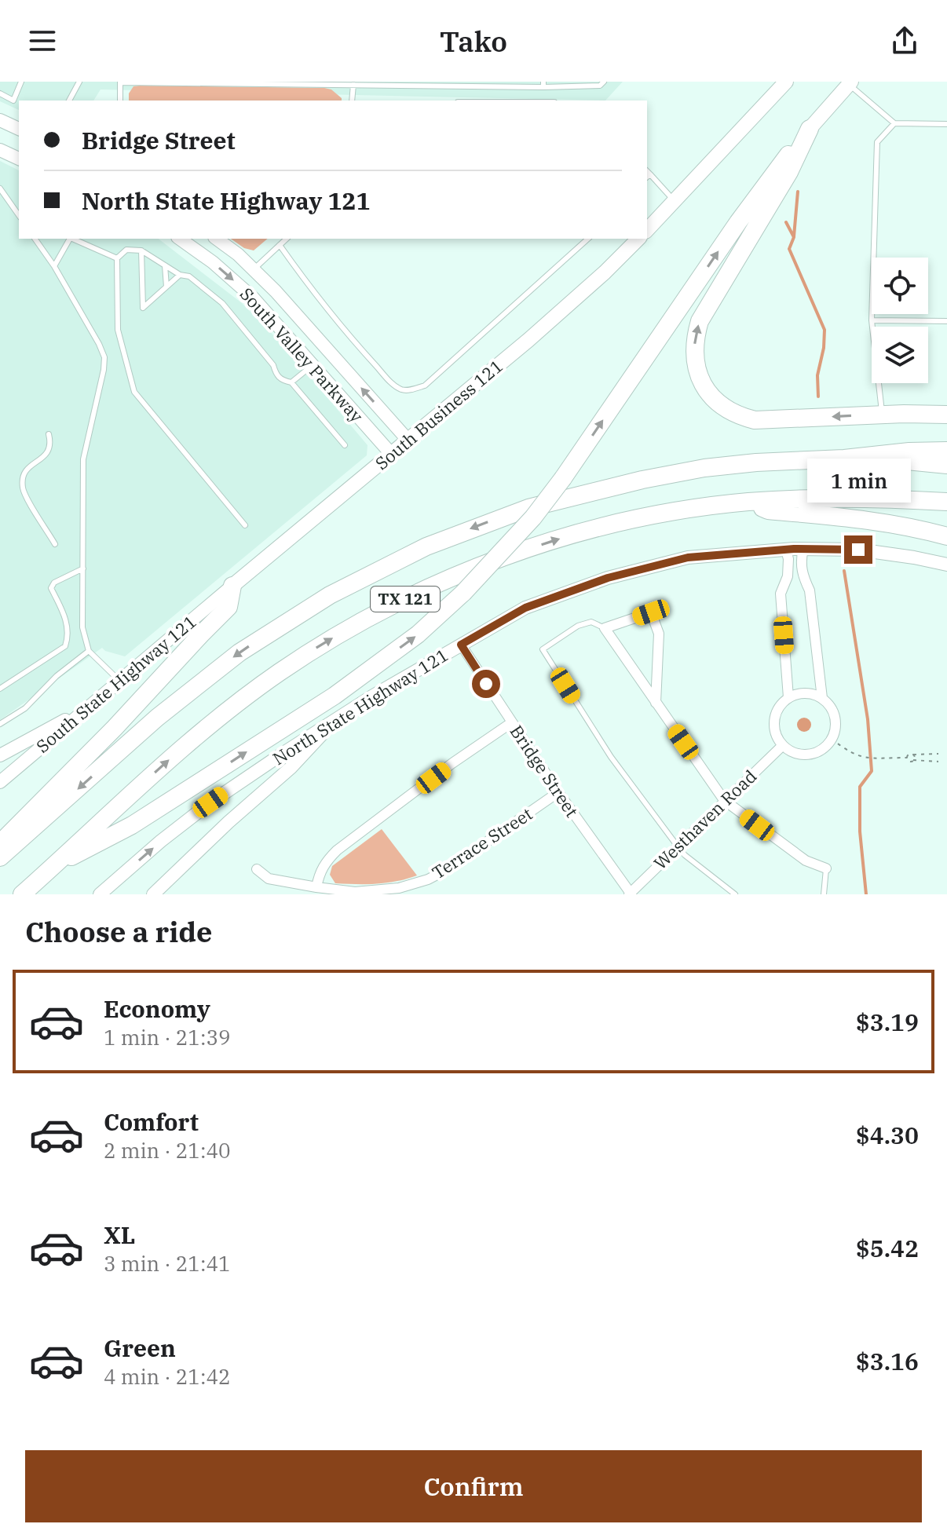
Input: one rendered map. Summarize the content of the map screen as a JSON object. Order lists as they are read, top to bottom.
{
  "streets": {
    "highway": ["TX 121"],
    "main road": [
      "South Valley Parkway",
      "South Business 121",
      "South State Highway 121",
      "North State Highway 121"
    ],
    "street": ["Bridge Street", "Westhaven Road", "Terrace Street"]
  },
  "crossings": [
    ["South Valley Parkway", "South Business 121"],
    ["South Business 121", "South State Highway 121"],
    ["North State Highway 121", "Bridge Street"],
    ["Bridge Street", "Westhaven Road"],
    ["Bridge Street", "Terrace Street"]
  ],
  "page": {
    "header": "Tako",
    "banner": ["Bridge Street", "North State Highway 121"],
    "bubble": "1 min",
    "heading": "Choose a ride",
    "list": [
      {
        "name": "Economy",
        "note": "1 min · 21:39",
        "value": "$3.19"
      },
      {
        "name": "Comfort",
        "note": "2 min · 21:40",
        "value": "$4.30"
      },
      {
        "name": "XL",
        "note": "3 min · 21:41",
        "value": "$5.42"
      },
      {
        "name": "Green",
        "note": "4 min · 21:42",
        "value": "$3.16"
      }
    ],
    "buttons": "Confirm"
  }
}
